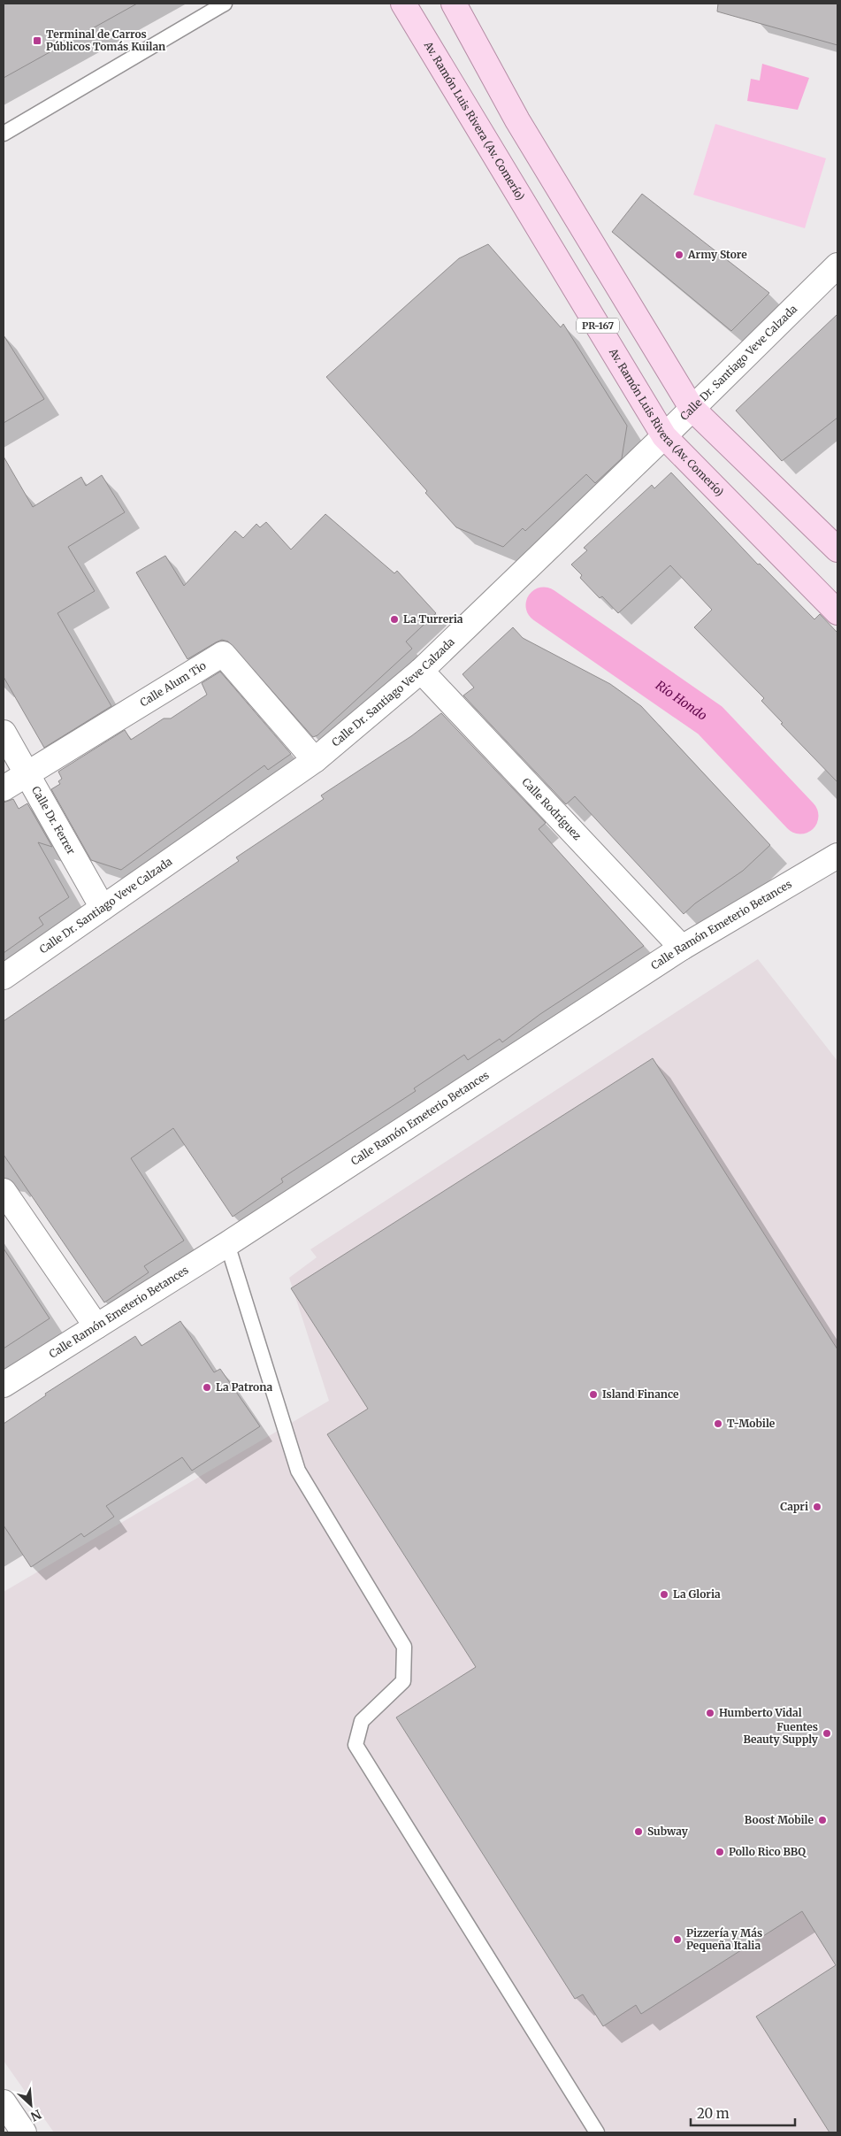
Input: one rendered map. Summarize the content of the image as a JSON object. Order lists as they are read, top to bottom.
{
  "streets": {
    "main road": ["Av. Ramón Luis Rivera (Av. Comerío)", "PR-167"],
    "street": [
      "Calle Dr. Santiago Veve Calzada",
      "Calle Alum Tio",
      "Calle Rodríguez",
      "Calle Dr. Ferrer",
      "Calle Ramón Emeterio Betances"
    ]
  },
  "crossings": [
    ["Av. Ramón Luis Rivera (Av. Comerío)", "Calle Dr. Santiago Veve Calzada"],
    ["PR-167", "Calle Dr. Santiago Veve Calzada"],
    ["Calle Dr. Santiago Veve Calzada", "Calle Alum Tio"],
    ["Calle Dr. Santiago Veve Calzada", "Calle Rodríguez"],
    ["Calle Dr. Santiago Veve Calzada", "Calle Dr. Ferrer"],
    ["Calle Alum Tio", "Calle Dr. Ferrer"],
    ["Calle Rodríguez", "Calle Ramón Emeterio Betances"]
  ],
  "water": ["Río Hondo"],
  "places": {
    "transit": ["Terminal de Carros Públicos Tomás Kuilan"],
    "other": [
      "Army Store",
      "La Turreria",
      "La Patrona",
      "Island Finance",
      "T-Mobile",
      "Capri",
      "La Gloria",
      "Humberto Vidal",
      "Fuentes Beauty Supply",
      "Boost Mobile",
      "Subway",
      "Pollo Rico BBQ",
      "Pizzería y Más Pequeña Italia"
    ]
  },
  "scale_bar": "20 m",
  "north": "bottom right"
}
